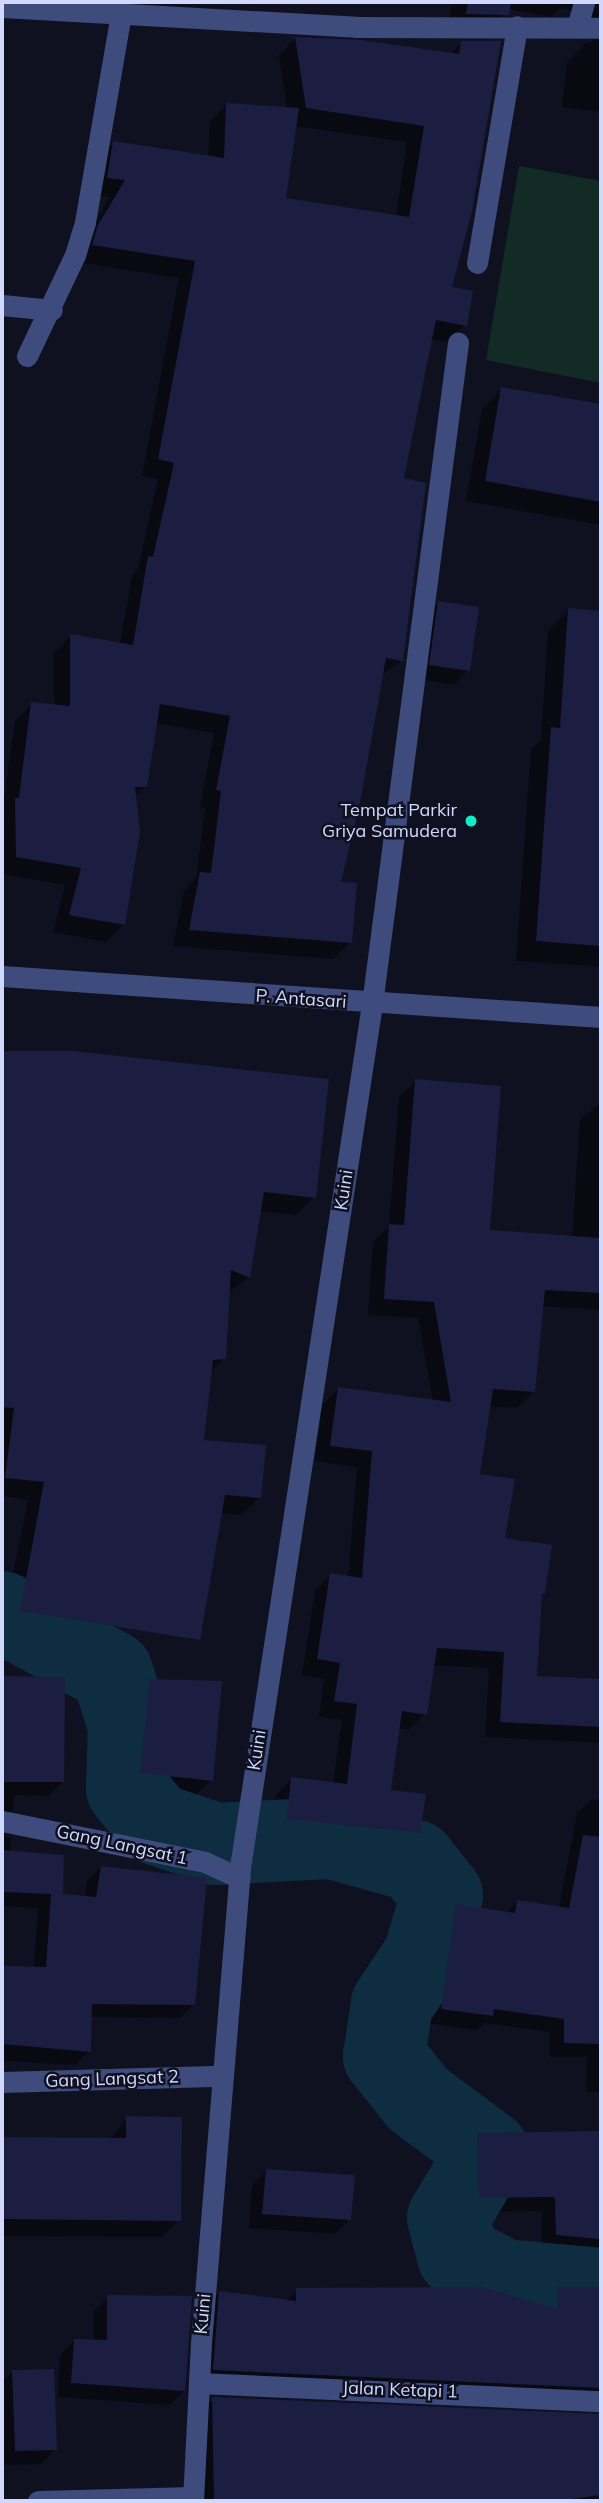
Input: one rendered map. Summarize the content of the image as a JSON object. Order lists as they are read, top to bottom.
{
  "streets": {
    "street": [
      "P. Antasari",
      "Kuini",
      "Gang Langsat 1",
      "Gang Langsat 2",
      "Jalan Ketapi 1"
    ]
  },
  "crossings": [
    ["P. Antasari", "Kuini"],
    ["Kuini", "Gang Langsat 1"],
    ["Kuini", "Gang Langsat 2"],
    ["Kuini", "Jalan Ketapi 1"]
  ],
  "places": ["Tempat Parkir Griya Samudera"]
}
